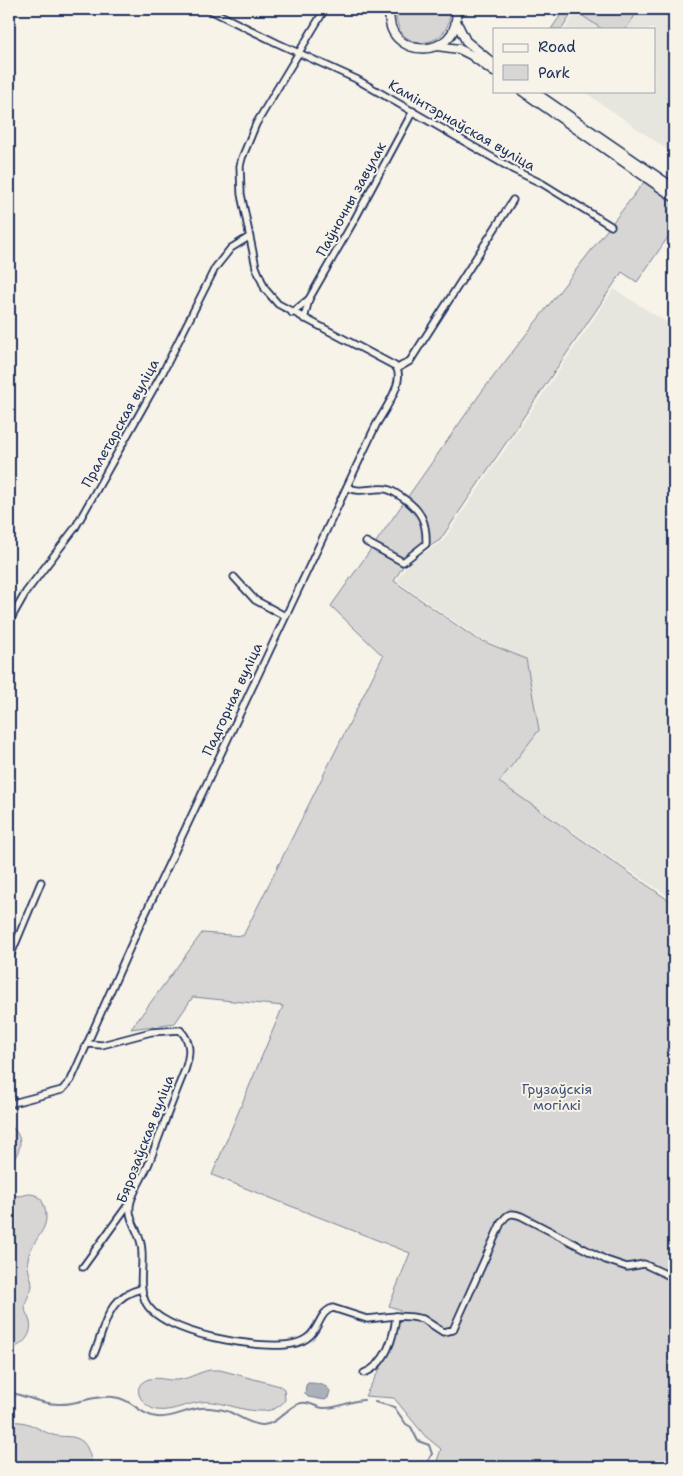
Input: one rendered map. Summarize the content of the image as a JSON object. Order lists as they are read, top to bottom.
{
  "streets": {
    "street": [
      "Камінтэрнаўская вуліца",
      "Паўночны завулак",
      "Пралетарская вуліца",
      "Падгорная вуліца",
      "Бярозаўская вуліца"
    ]
  },
  "crossings": [
    ["Камінтэрнаўская вуліца", "Паўночны завулак"],
    ["Падгорная вуліца", "Бярозаўская вуліца"]
  ],
  "parks": ["Грузаўскія могілкі"],
  "legend": ["Road", "Park"]
}
